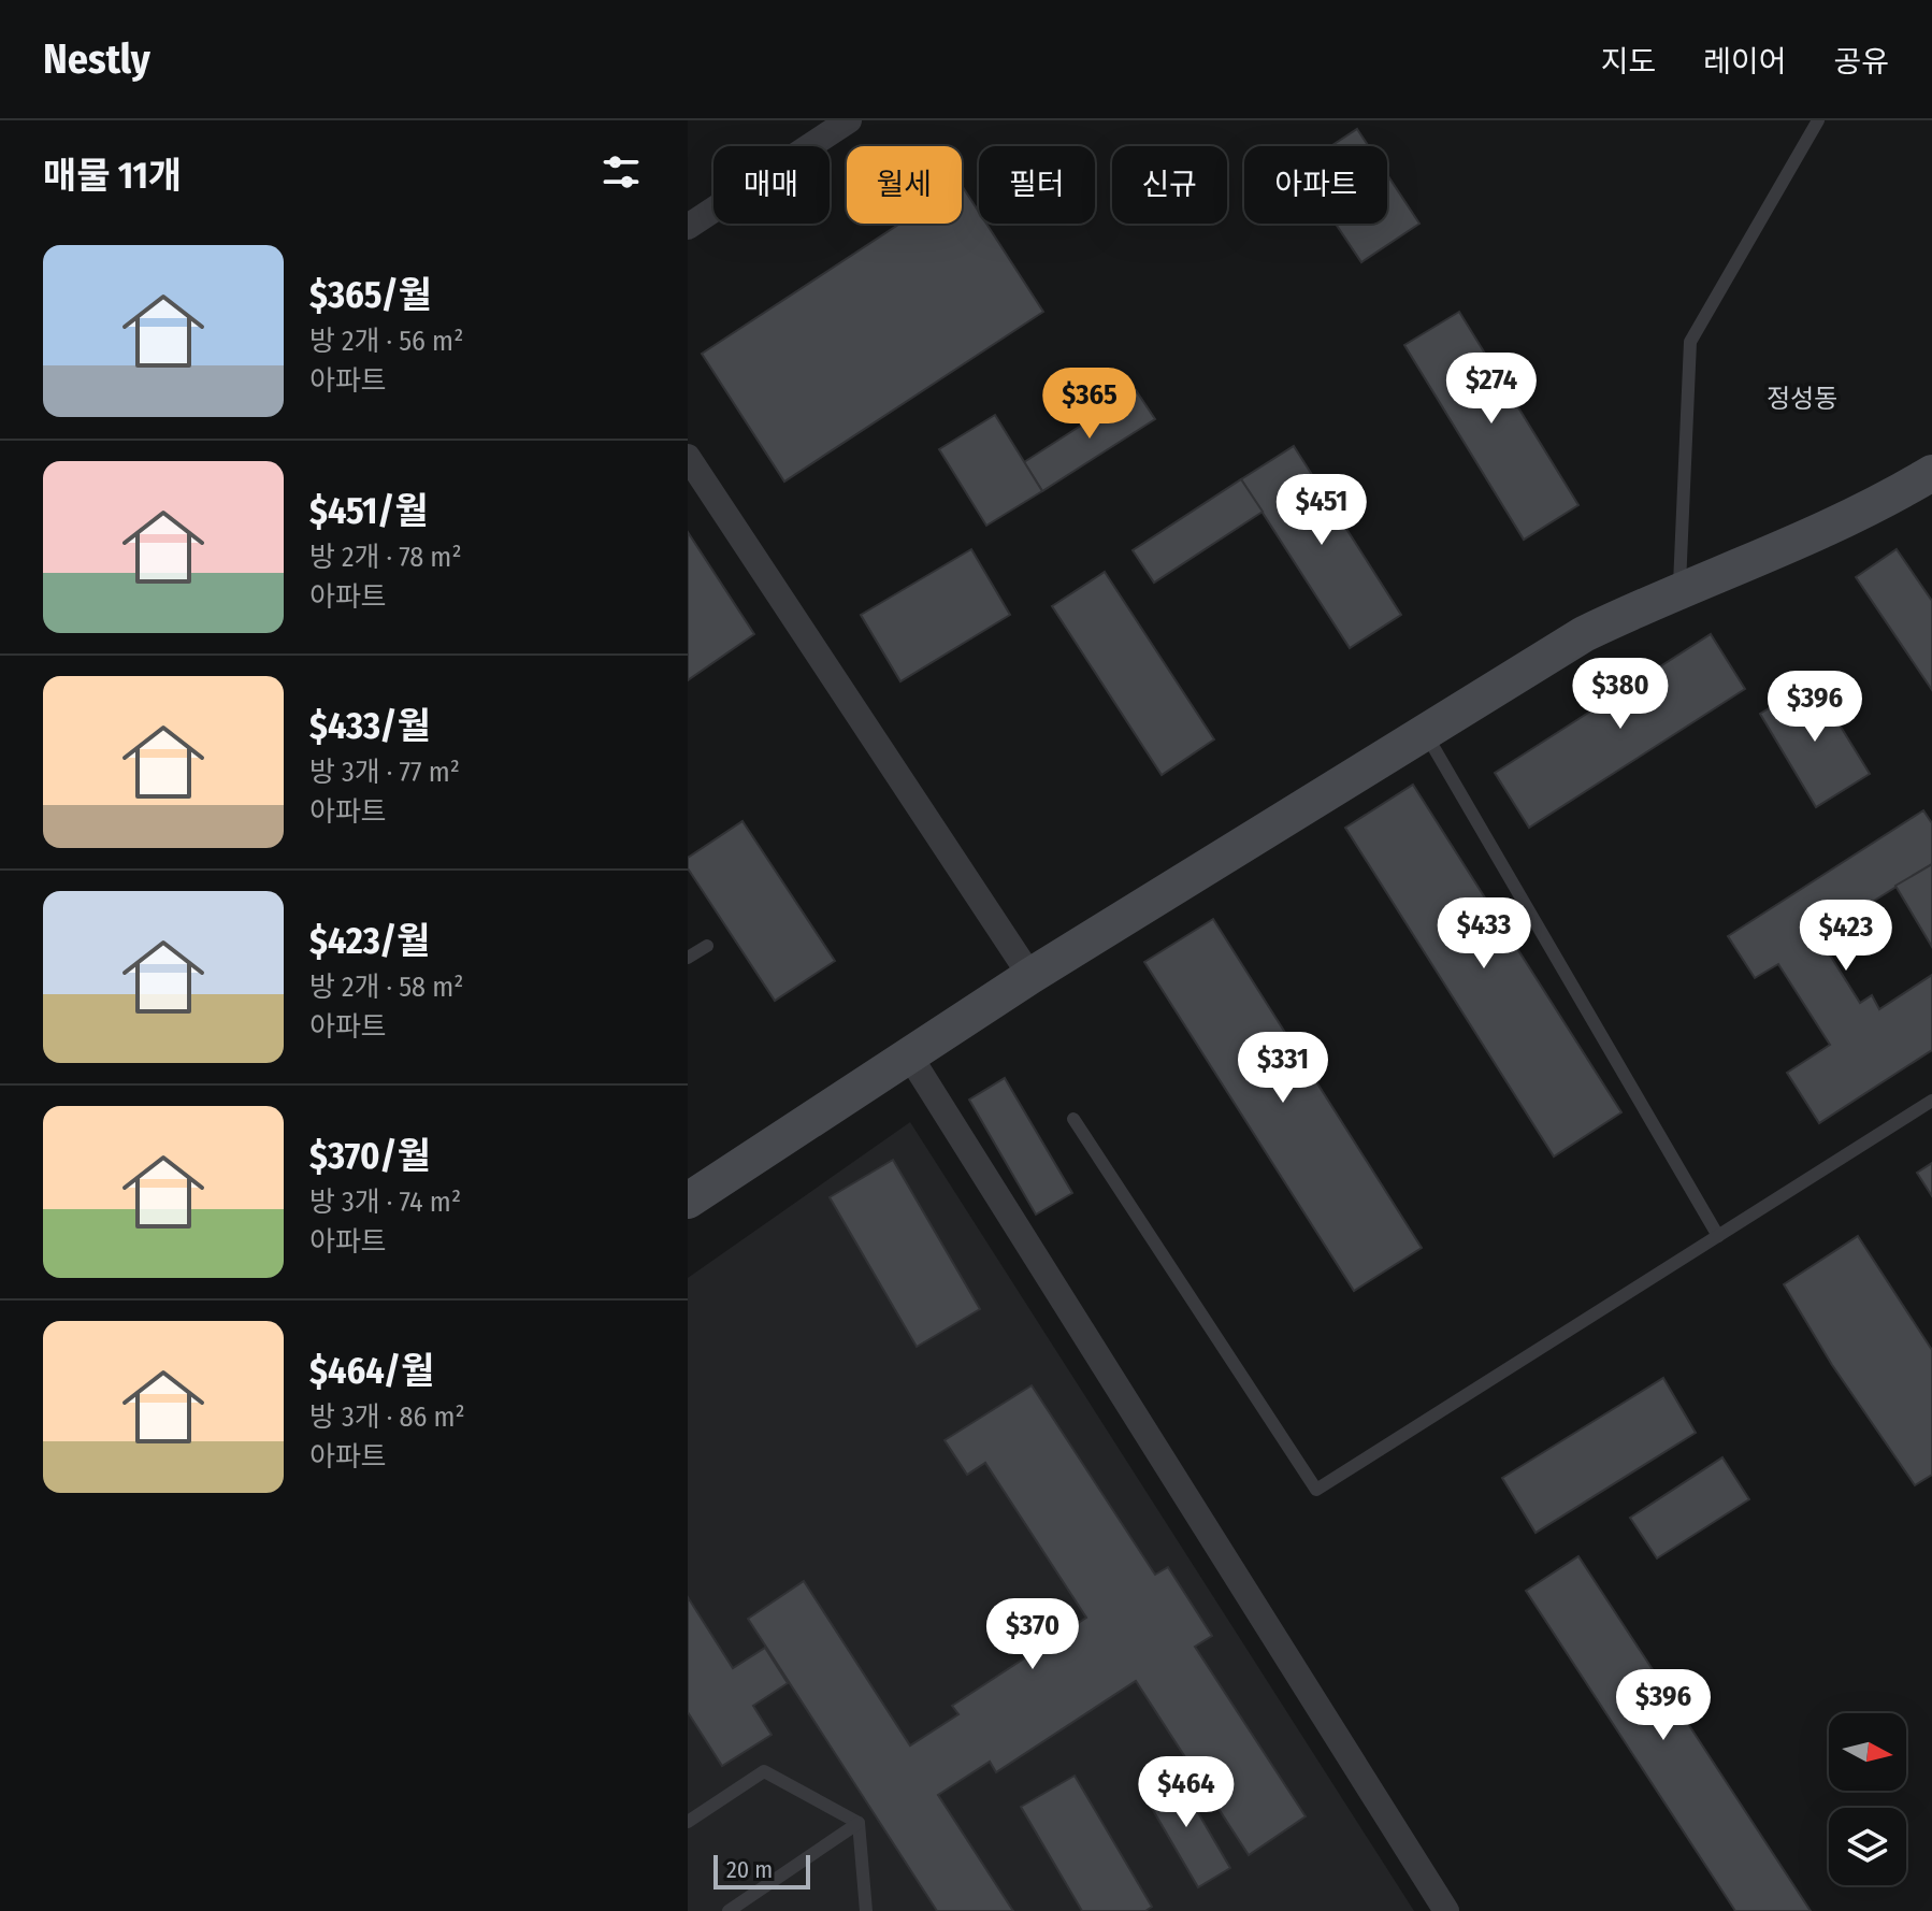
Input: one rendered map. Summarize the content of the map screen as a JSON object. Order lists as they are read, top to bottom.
{
  "districts": ["정성동"],
  "scale_bar": "20 m",
  "north": "right",
  "page": {
    "header": "Nestly",
    "nav": ["지도", "레이어", "공유"],
    "heading": "매물 11개",
    "chip": [
      "매매",
      "월세",
      "필터",
      "신규",
      "아파트"
    ],
    "list": [
      {
        "name": "$365/월",
        "note": "방 2개 · 56 m² · 아파트"
      },
      {
        "name": "$451/월",
        "note": "방 2개 · 78 m² · 아파트"
      },
      {
        "name": "$433/월",
        "note": "방 3개 · 77 m² · 아파트"
      },
      {
        "name": "$423/월",
        "note": "방 2개 · 58 m² · 아파트"
      },
      {
        "name": "$370/월",
        "note": "방 3개 · 74 m² · 아파트"
      },
      {
        "name": "$464/월",
        "note": "방 3개 · 86 m² · 아파트"
      }
    ],
    "price": [
      "$274",
      "$365",
      "$451",
      "$380",
      "$396",
      "$433",
      "$423",
      "$331",
      "$370",
      "$396",
      "$464"
    ],
    "scale": "20 m"
  }
}
